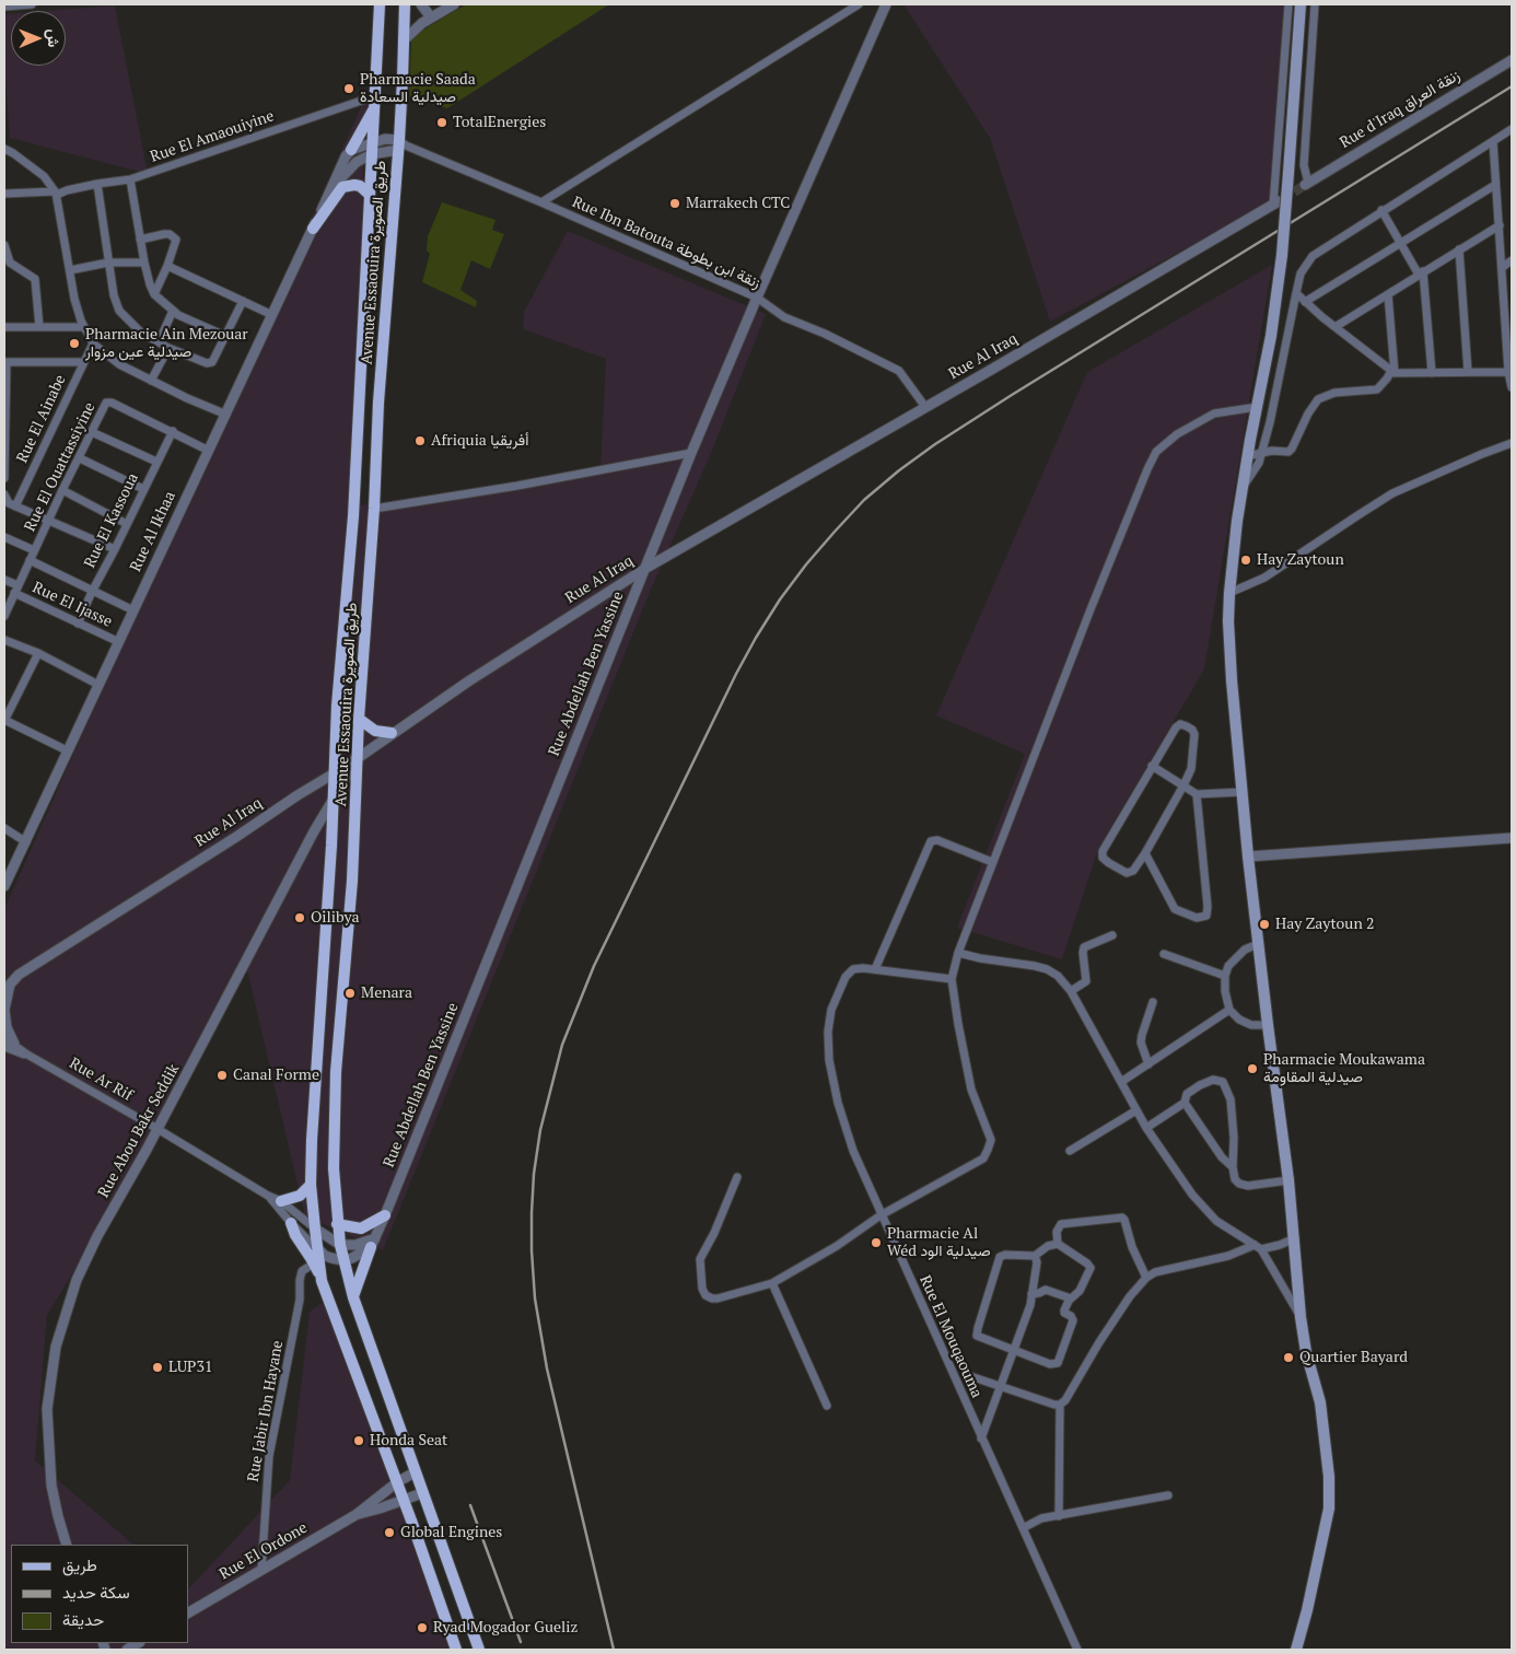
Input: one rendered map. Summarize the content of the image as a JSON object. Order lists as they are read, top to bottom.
{
  "streets": {
    "main road": ["Avenue Essaouira طريق الصويرة"],
    "street": [
      "Rue d'Iraq زنقة العراق",
      "Rue El Amaouiyine",
      "Rue Ibn Batouta زنقة ابن بطوطة",
      "Rue Al Iraq",
      "Rue El Ainabe",
      "Rue El Ouattassiyine",
      "Rue El Kassoua",
      "Rue Al Ikhaa",
      "Rue El Ijasse",
      "Rue Abdellah Ben Yassine",
      "Rue Ar Rif",
      "Rue Abou Bakr Seddik",
      "Rue El Mouqaouma",
      "Rue Jabir Ibn Hayane",
      "Rue El Ordone"
    ]
  },
  "crossings": [
    ["Rue El Amaouiyine", "Avenue Essaouira طريق الصويرة"],
    ["Rue Ibn Batouta زنقة ابن بطوطة", "Avenue Essaouira طريق الصويرة"],
    ["Rue Ibn Batouta زنقة ابن بطوطة", "Rue Al Iraq"],
    ["Rue Ibn Batouta زنقة ابن بطوطة", "Rue Al Ikhaa"],
    ["Rue Ibn Batouta زنقة ابن بطوطة", "Rue Abdellah Ben Yassine"],
    ["Avenue Essaouira طريق الصويرة", "Rue Al Iraq"],
    ["Avenue Essaouira طريق الصويرة", "Rue Al Ikhaa"],
    ["Avenue Essaouira طريق الصويرة", "Rue Ar Rif"],
    ["Avenue Essaouira طريق الصويرة", "Rue Abou Bakr Seddik"],
    ["Avenue Essaouira طريق الصويرة", "Rue El Ordone"],
    ["Rue Al Iraq", "Rue Abdellah Ben Yassine"],
    ["Rue Al Iraq", "Rue Ar Rif"],
    ["Rue Al Iraq", "Rue Abou Bakr Seddik"],
    ["Rue El Ouattassiyine", "Rue El Kassoua"],
    ["Rue El Ouattassiyine", "Rue Al Ikhaa"],
    ["Rue El Ouattassiyine", "Rue El Ijasse"],
    ["Rue El Kassoua", "Rue El Ijasse"],
    ["Rue Al Ikhaa", "Rue El Ijasse"],
    ["Rue Ar Rif", "Rue Abou Bakr Seddik"],
    ["Rue Jabir Ibn Hayane", "Rue El Ordone"]
  ],
  "places": [
    "Pharmacie Saada صيدلية السعادة",
    "TotalEnergies",
    "Marrakech CTC",
    "Pharmacie Ain Mezouar صيدلية عين مزوار",
    "Afriquia أفريقيا",
    "Hay Zaytoun",
    "Oilibya",
    "Hay Zaytoun 2",
    "Menara",
    "Pharmacie Moukawama صيدلية المقاومة",
    "Canal Forme",
    "Pharmacie Al Wéd صيدلية الود",
    "Quartier Bayard",
    "LUP31",
    "Honda Seat",
    "Global Engines",
    "Ryad Mogador Gueliz"
  ],
  "legend": ["طريق", "سكة حديد", "حديقة"],
  "north": "right"
}
